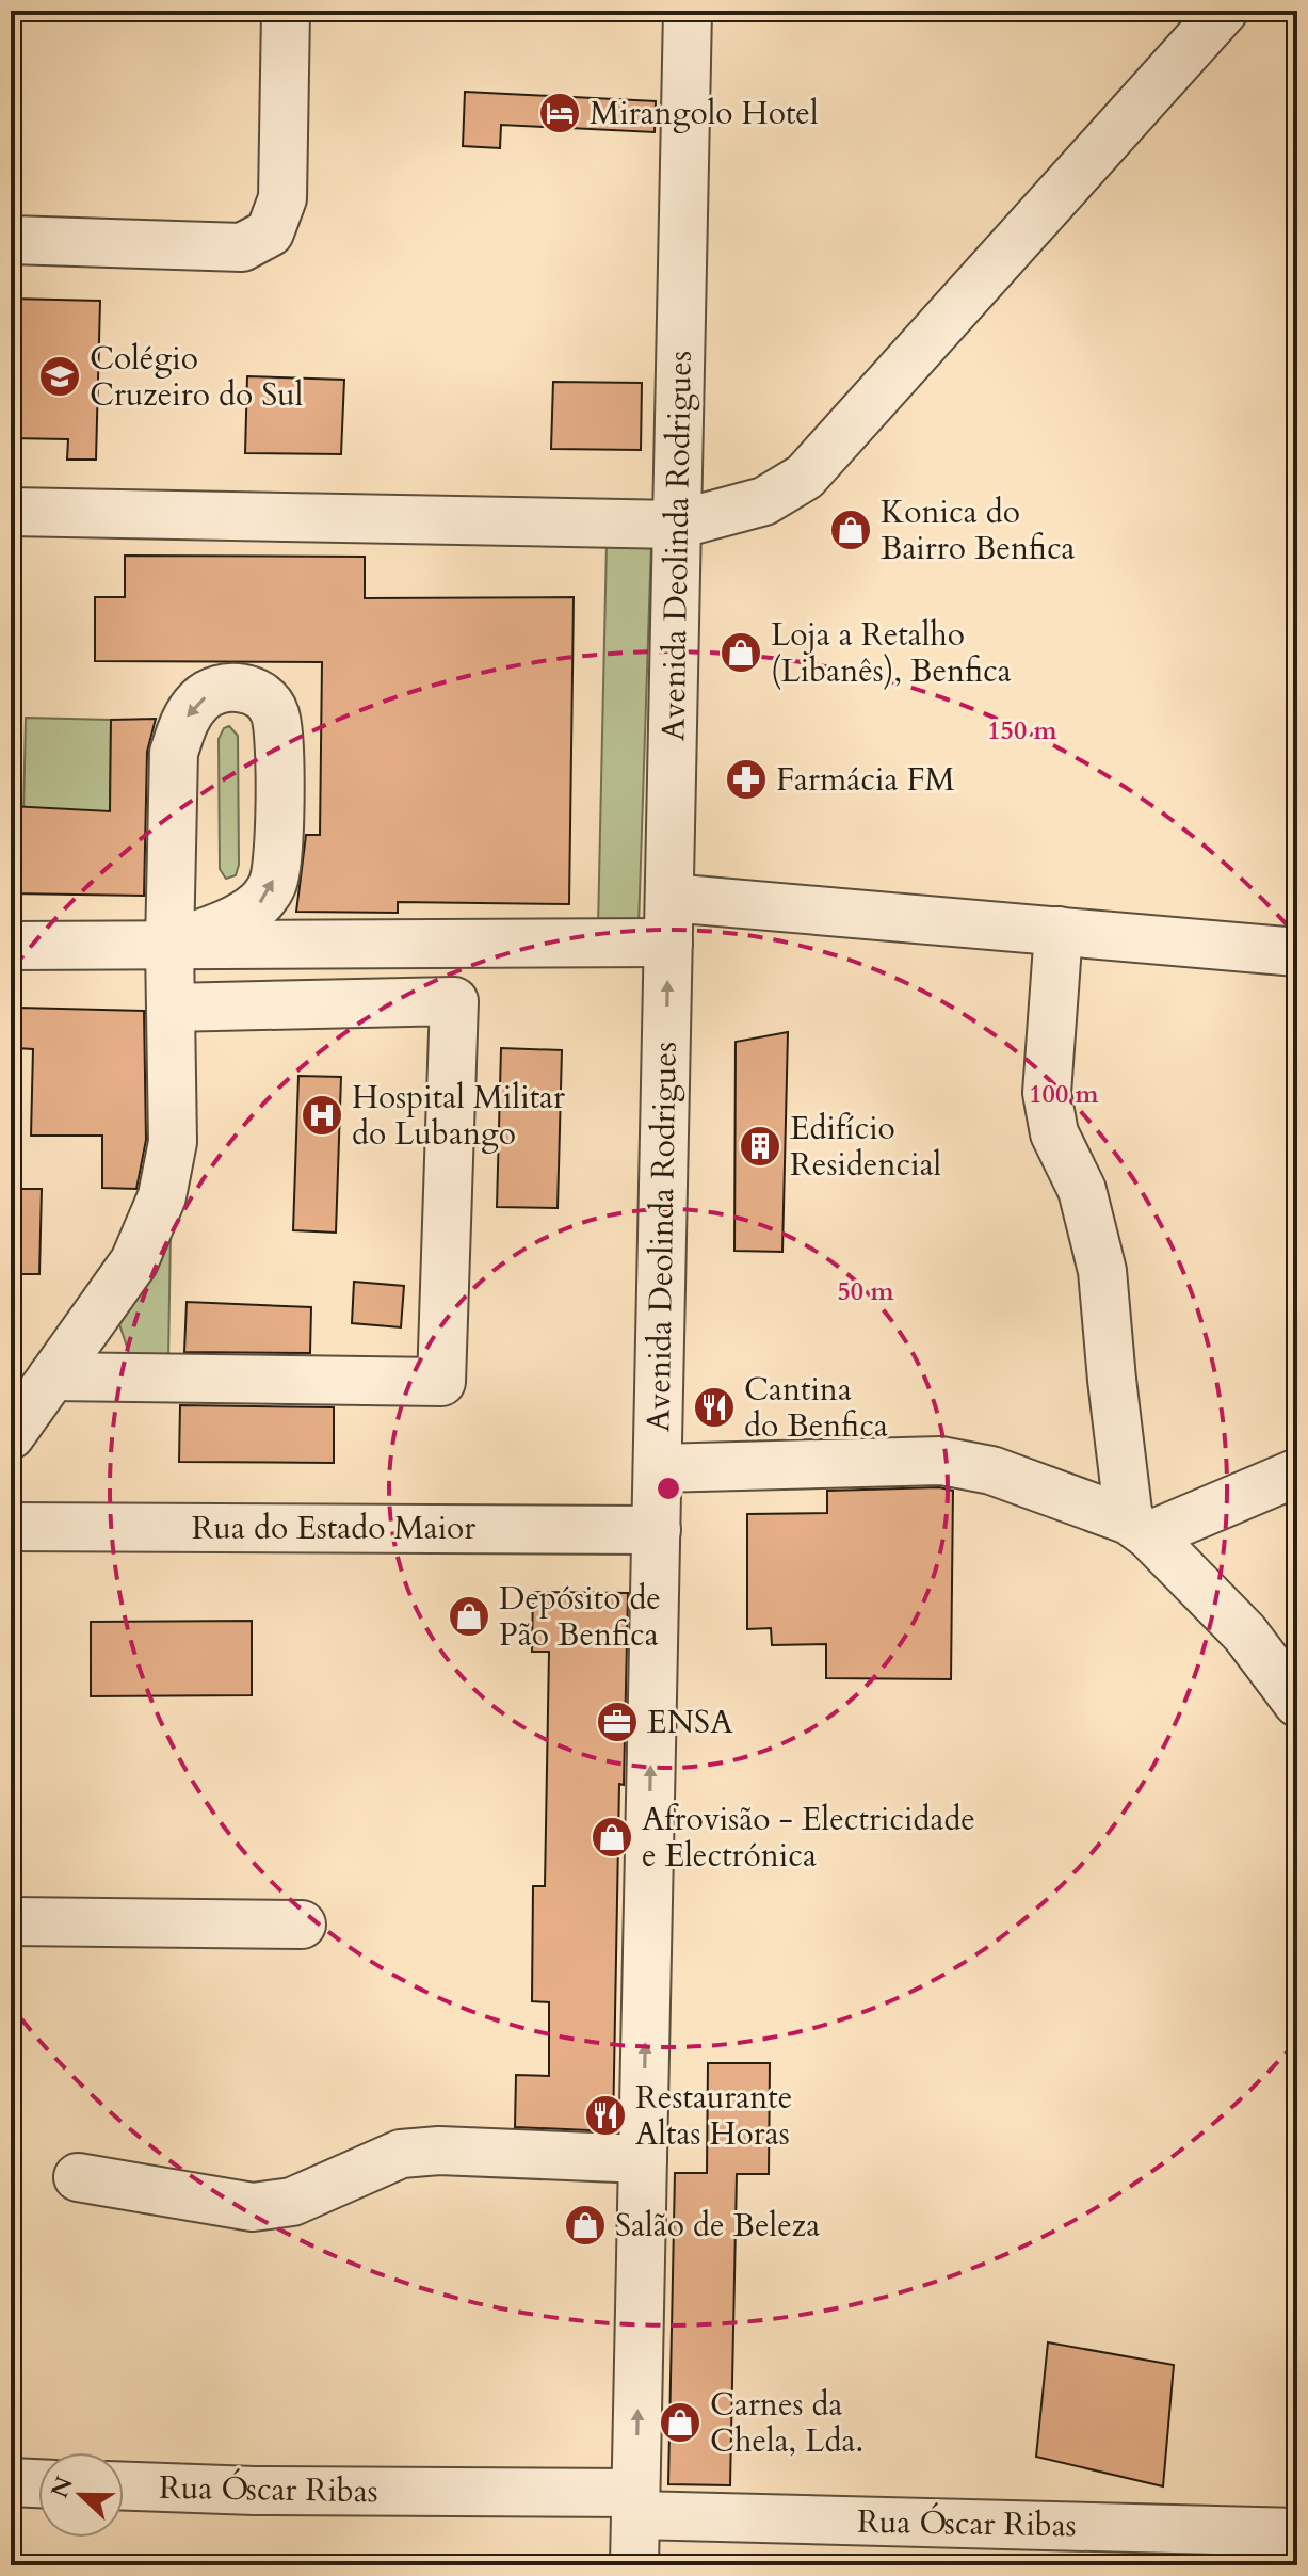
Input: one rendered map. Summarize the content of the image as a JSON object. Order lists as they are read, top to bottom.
{
  "streets": {
    "street": ["Avenida Deolinda Rodrigues", "Rua do Estado Maior", "Rua Óscar Ribas"]
  },
  "crossings": [
    ["Avenida Deolinda Rodrigues", "Rua do Estado Maior"],
    ["Avenida Deolinda Rodrigues", "Rua Óscar Ribas"]
  ],
  "one_way": ["Avenida Deolinda Rodrigues"],
  "places": {
    "hotel": ["Mirangolo Hotel"],
    "school or university": ["Colégio Cruzeiro do Sul"],
    "shop": [
      "Konica do Bairro Benfica",
      "Loja a Retalho (Libanês), Benfica",
      "Depósito de Pão Benfica",
      "Afrovisão - Electricidade e Electrónica",
      "Salão de Beleza",
      "Carnes da Chela, Lda."
    ],
    "pharmacy": ["Farmácia FM"],
    "hospital": ["Hospital Militar do Lubango"],
    "building": ["Edifício Residencial"],
    "restaurant": ["Cantina do Benfica", "Restaurante Altas Horas"],
    "office": ["ENSA"]
  },
  "north": "left",
  "rings": ["150 m", "100 m", "50 m"]
}
